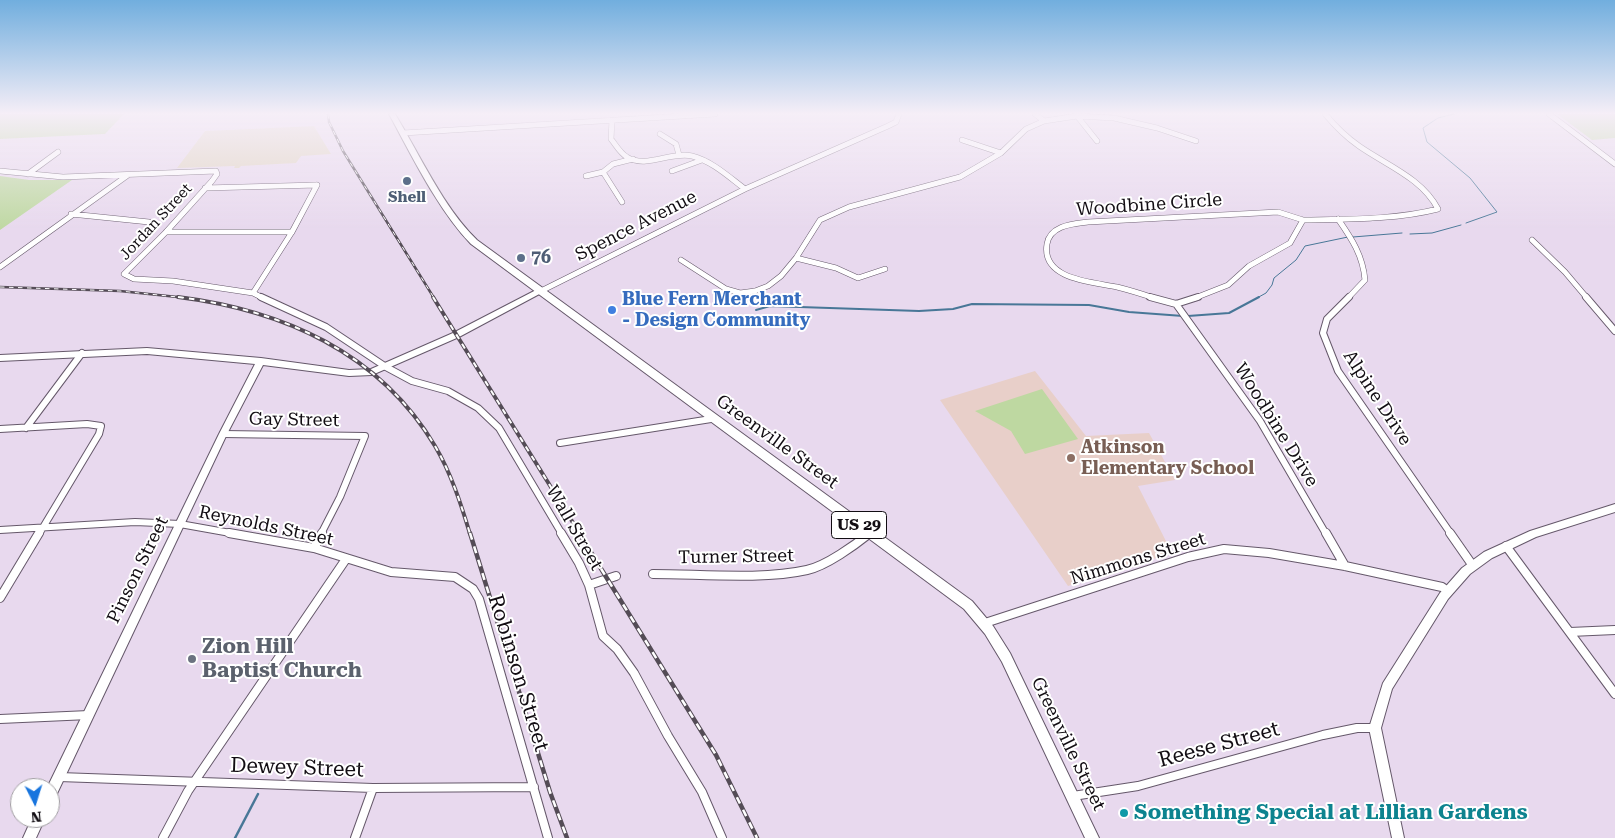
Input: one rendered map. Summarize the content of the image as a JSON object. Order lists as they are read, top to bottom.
{
  "streets": {
    "main road": ["Greenville Street", "US 29"],
    "street": [
      "Woodbine Circle",
      "Jordan Street",
      "Spence Avenue",
      "Alpine Drive",
      "Gay Street",
      "Woodbine Drive",
      "Reynolds Street",
      "Wall Street",
      "Turner Street",
      "Nimmons Street",
      "Pinson Street",
      "Robinson Street",
      "Reese Street",
      "Dewey Street"
    ]
  },
  "crossings": [
    ["Woodbine Circle", "Woodbine Drive"],
    ["Jordan Street", "Wall Street"],
    ["Spence Avenue", "Greenville Street"],
    ["Spence Avenue", "Wall Street"],
    ["Spence Avenue", "Pinson Street"],
    ["Gay Street", "Reynolds Street"],
    ["Gay Street", "Pinson Street"],
    ["Woodbine Drive", "Nimmons Street"],
    ["Greenville Street", "Turner Street"],
    ["Greenville Street", "Nimmons Street"],
    ["Greenville Street", "Reese Street"],
    ["Reynolds Street", "Pinson Street"],
    ["Reynolds Street", "Robinson Street"],
    ["Robinson Street", "Dewey Street"]
  ],
  "places": [
    "Shell",
    "76",
    "Blue Fern Merchant - Design Community",
    "Atkinson Elementary School",
    "Zion Hill Baptist Church",
    "Something Special at Lillian Gardens"
  ],
  "north": "bottom"
}
